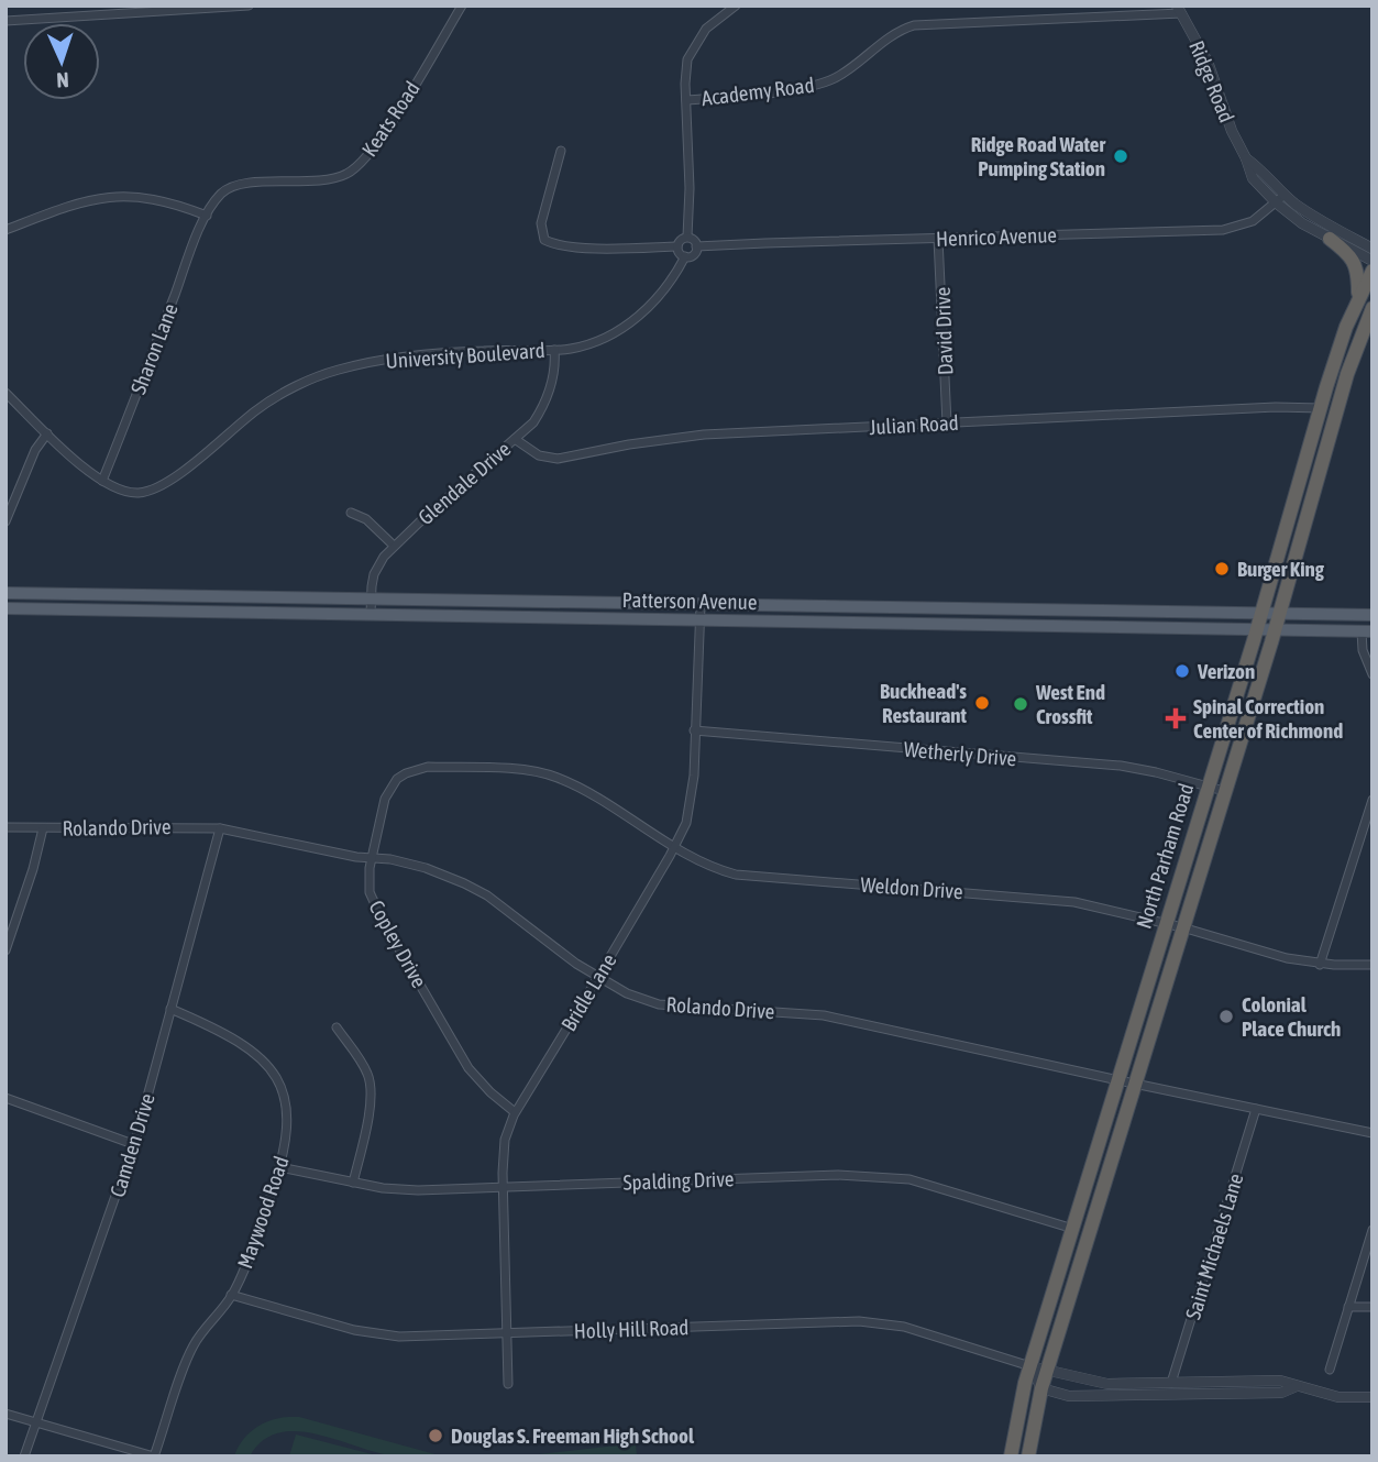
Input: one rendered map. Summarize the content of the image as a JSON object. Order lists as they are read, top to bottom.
{
  "streets": {
    "highway": ["North Parham Road"],
    "main road": ["Patterson Avenue"],
    "street": [
      "Ridge Road",
      "Academy Road",
      "Keats Road",
      "Henrico Avenue",
      "David Drive",
      "Sharon Lane",
      "University Boulevard",
      "Julian Road",
      "Glendale Drive",
      "Wetherly Drive",
      "Rolando Drive",
      "Weldon Drive",
      "Copley Drive",
      "Bridle Lane",
      "Camden Drive",
      "Spalding Drive",
      "Maywood Road",
      "Saint Michaels Lane",
      "Holly Hill Road"
    ]
  },
  "crossings": [
    ["Ridge Road", "Academy Road"],
    ["Ridge Road", "Henrico Avenue"],
    ["Keats Road", "Sharon Lane"],
    ["Henrico Avenue", "David Drive"],
    ["Henrico Avenue", "University Boulevard"],
    ["David Drive", "Julian Road"],
    ["Sharon Lane", "University Boulevard"],
    ["University Boulevard", "Glendale Drive"],
    ["Julian Road", "Glendale Drive"],
    ["Julian Road", "North Parham Road"],
    ["Glendale Drive", "Patterson Avenue"],
    ["Patterson Avenue", "North Parham Road"],
    ["Patterson Avenue", "Bridle Lane"],
    ["Wetherly Drive", "North Parham Road"],
    ["Wetherly Drive", "Bridle Lane"],
    ["Rolando Drive", "North Parham Road"],
    ["Rolando Drive", "Copley Drive"],
    ["Rolando Drive", "Bridle Lane"],
    ["Rolando Drive", "Camden Drive"],
    ["Rolando Drive", "Saint Michaels Lane"],
    ["North Parham Road", "Weldon Drive"],
    ["North Parham Road", "Spalding Drive"],
    ["North Parham Road", "Holly Hill Road"],
    ["Weldon Drive", "Copley Drive"],
    ["Weldon Drive", "Bridle Lane"],
    ["Copley Drive", "Bridle Lane"],
    ["Bridle Lane", "Spalding Drive"],
    ["Bridle Lane", "Holly Hill Road"],
    ["Camden Drive", "Maywood Road"],
    ["Spalding Drive", "Maywood Road"],
    ["Maywood Road", "Holly Hill Road"],
    ["Saint Michaels Lane", "Holly Hill Road"]
  ],
  "places": {
    "other": [
      "Ridge Road Water Pumping Station",
      "Burger King",
      "Verizon",
      "Buckhead's Restaurant",
      "West End Crossfit",
      "Colonial Place Church",
      "Douglas S. Freeman High School"
    ],
    "health": ["Spinal Correction Center of Richmond"]
  },
  "north": "bottom"
}
